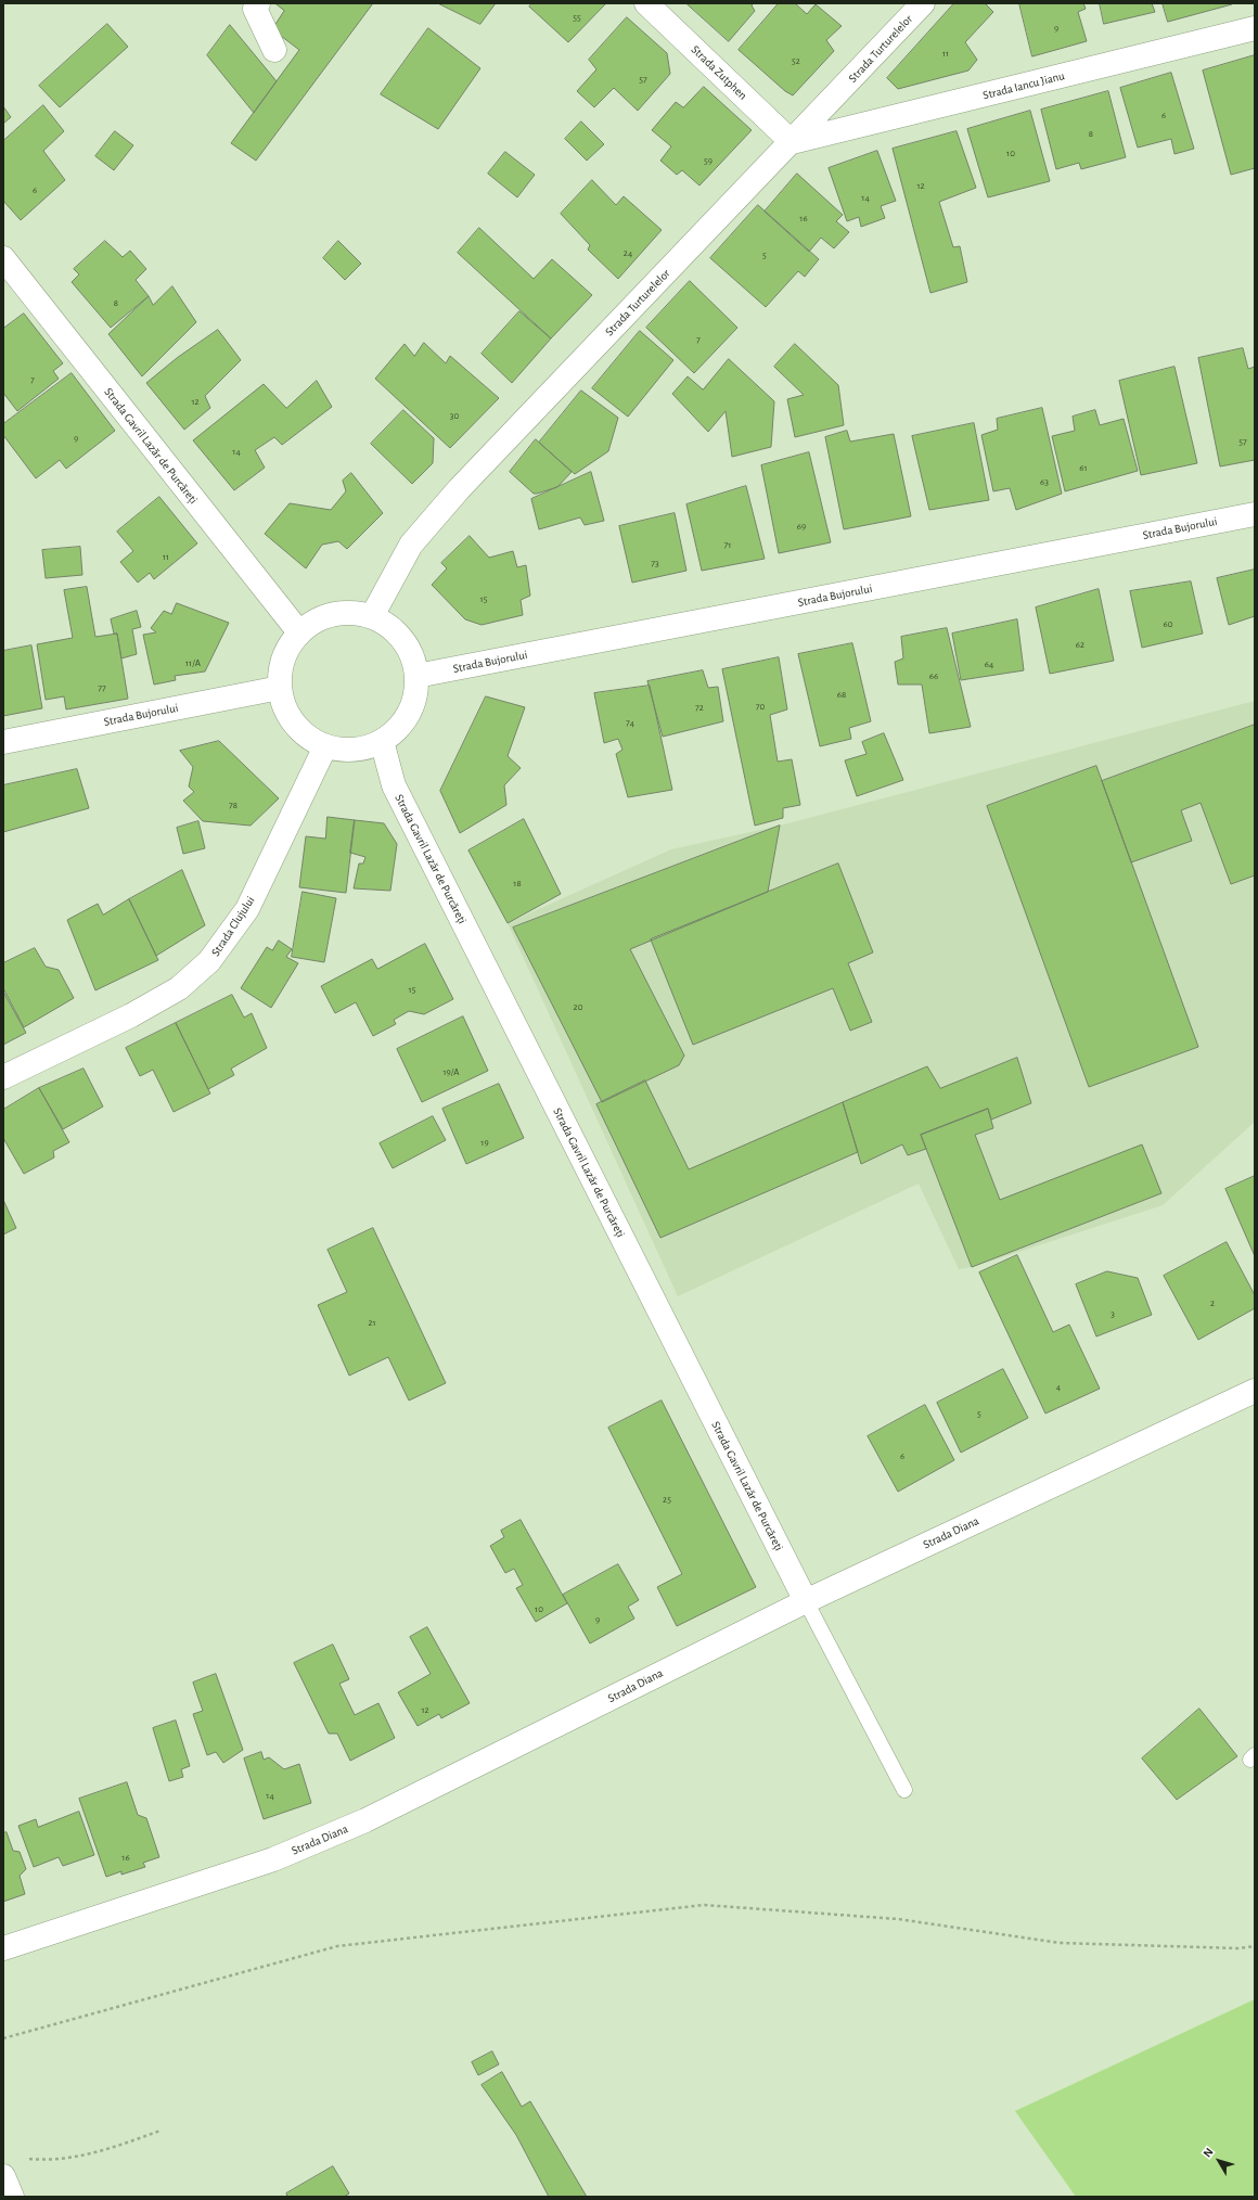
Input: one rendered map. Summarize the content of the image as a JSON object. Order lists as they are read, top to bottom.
{
  "streets": {
    "street": [
      "Strada Turturelelor",
      "Strada Zutphen",
      "Strada Iancu Jianu",
      "Strada Gavril Lazăr de Purcăreți",
      "Strada Bujorului",
      "Strada Clujului",
      "Strada Diana"
    ]
  },
  "crossings": [
    ["Strada Turturelelor", "Strada Zutphen"],
    ["Strada Turturelelor", "Strada Iancu Jianu"],
    ["Strada Turturelelor", "Strada Gavril Lazăr de Purcăreți"],
    ["Strada Turturelelor", "Strada Bujorului"],
    ["Strada Turturelelor", "Strada Clujului"],
    ["Strada Zutphen", "Strada Iancu Jianu"],
    ["Strada Gavril Lazăr de Purcăreți", "Strada Bujorului"],
    ["Strada Gavril Lazăr de Purcăreți", "Strada Clujului"],
    ["Strada Gavril Lazăr de Purcăreți", "Strada Diana"],
    ["Strada Bujorului", "Strada Clujului"]
  ],
  "house_numbers": [
    "55",
    "9",
    "11",
    "52",
    "57",
    "6",
    "8",
    "10",
    "59",
    "12",
    "6",
    "14",
    "16",
    "24",
    "5",
    "8",
    "7",
    "7",
    "12",
    "30",
    "9",
    "57",
    "14",
    "61",
    "63",
    "69",
    "71",
    "11",
    "73",
    "15",
    "60",
    "62",
    "11/A",
    "64",
    "66",
    "77",
    "68",
    "70",
    "72",
    "74",
    "78",
    "18",
    "15",
    "20",
    "19/A",
    "19",
    "2",
    "3",
    "21",
    "4",
    "5",
    "6",
    "25",
    "10",
    "9",
    "12",
    "14",
    "16"
  ],
  "north": "top left"
}
